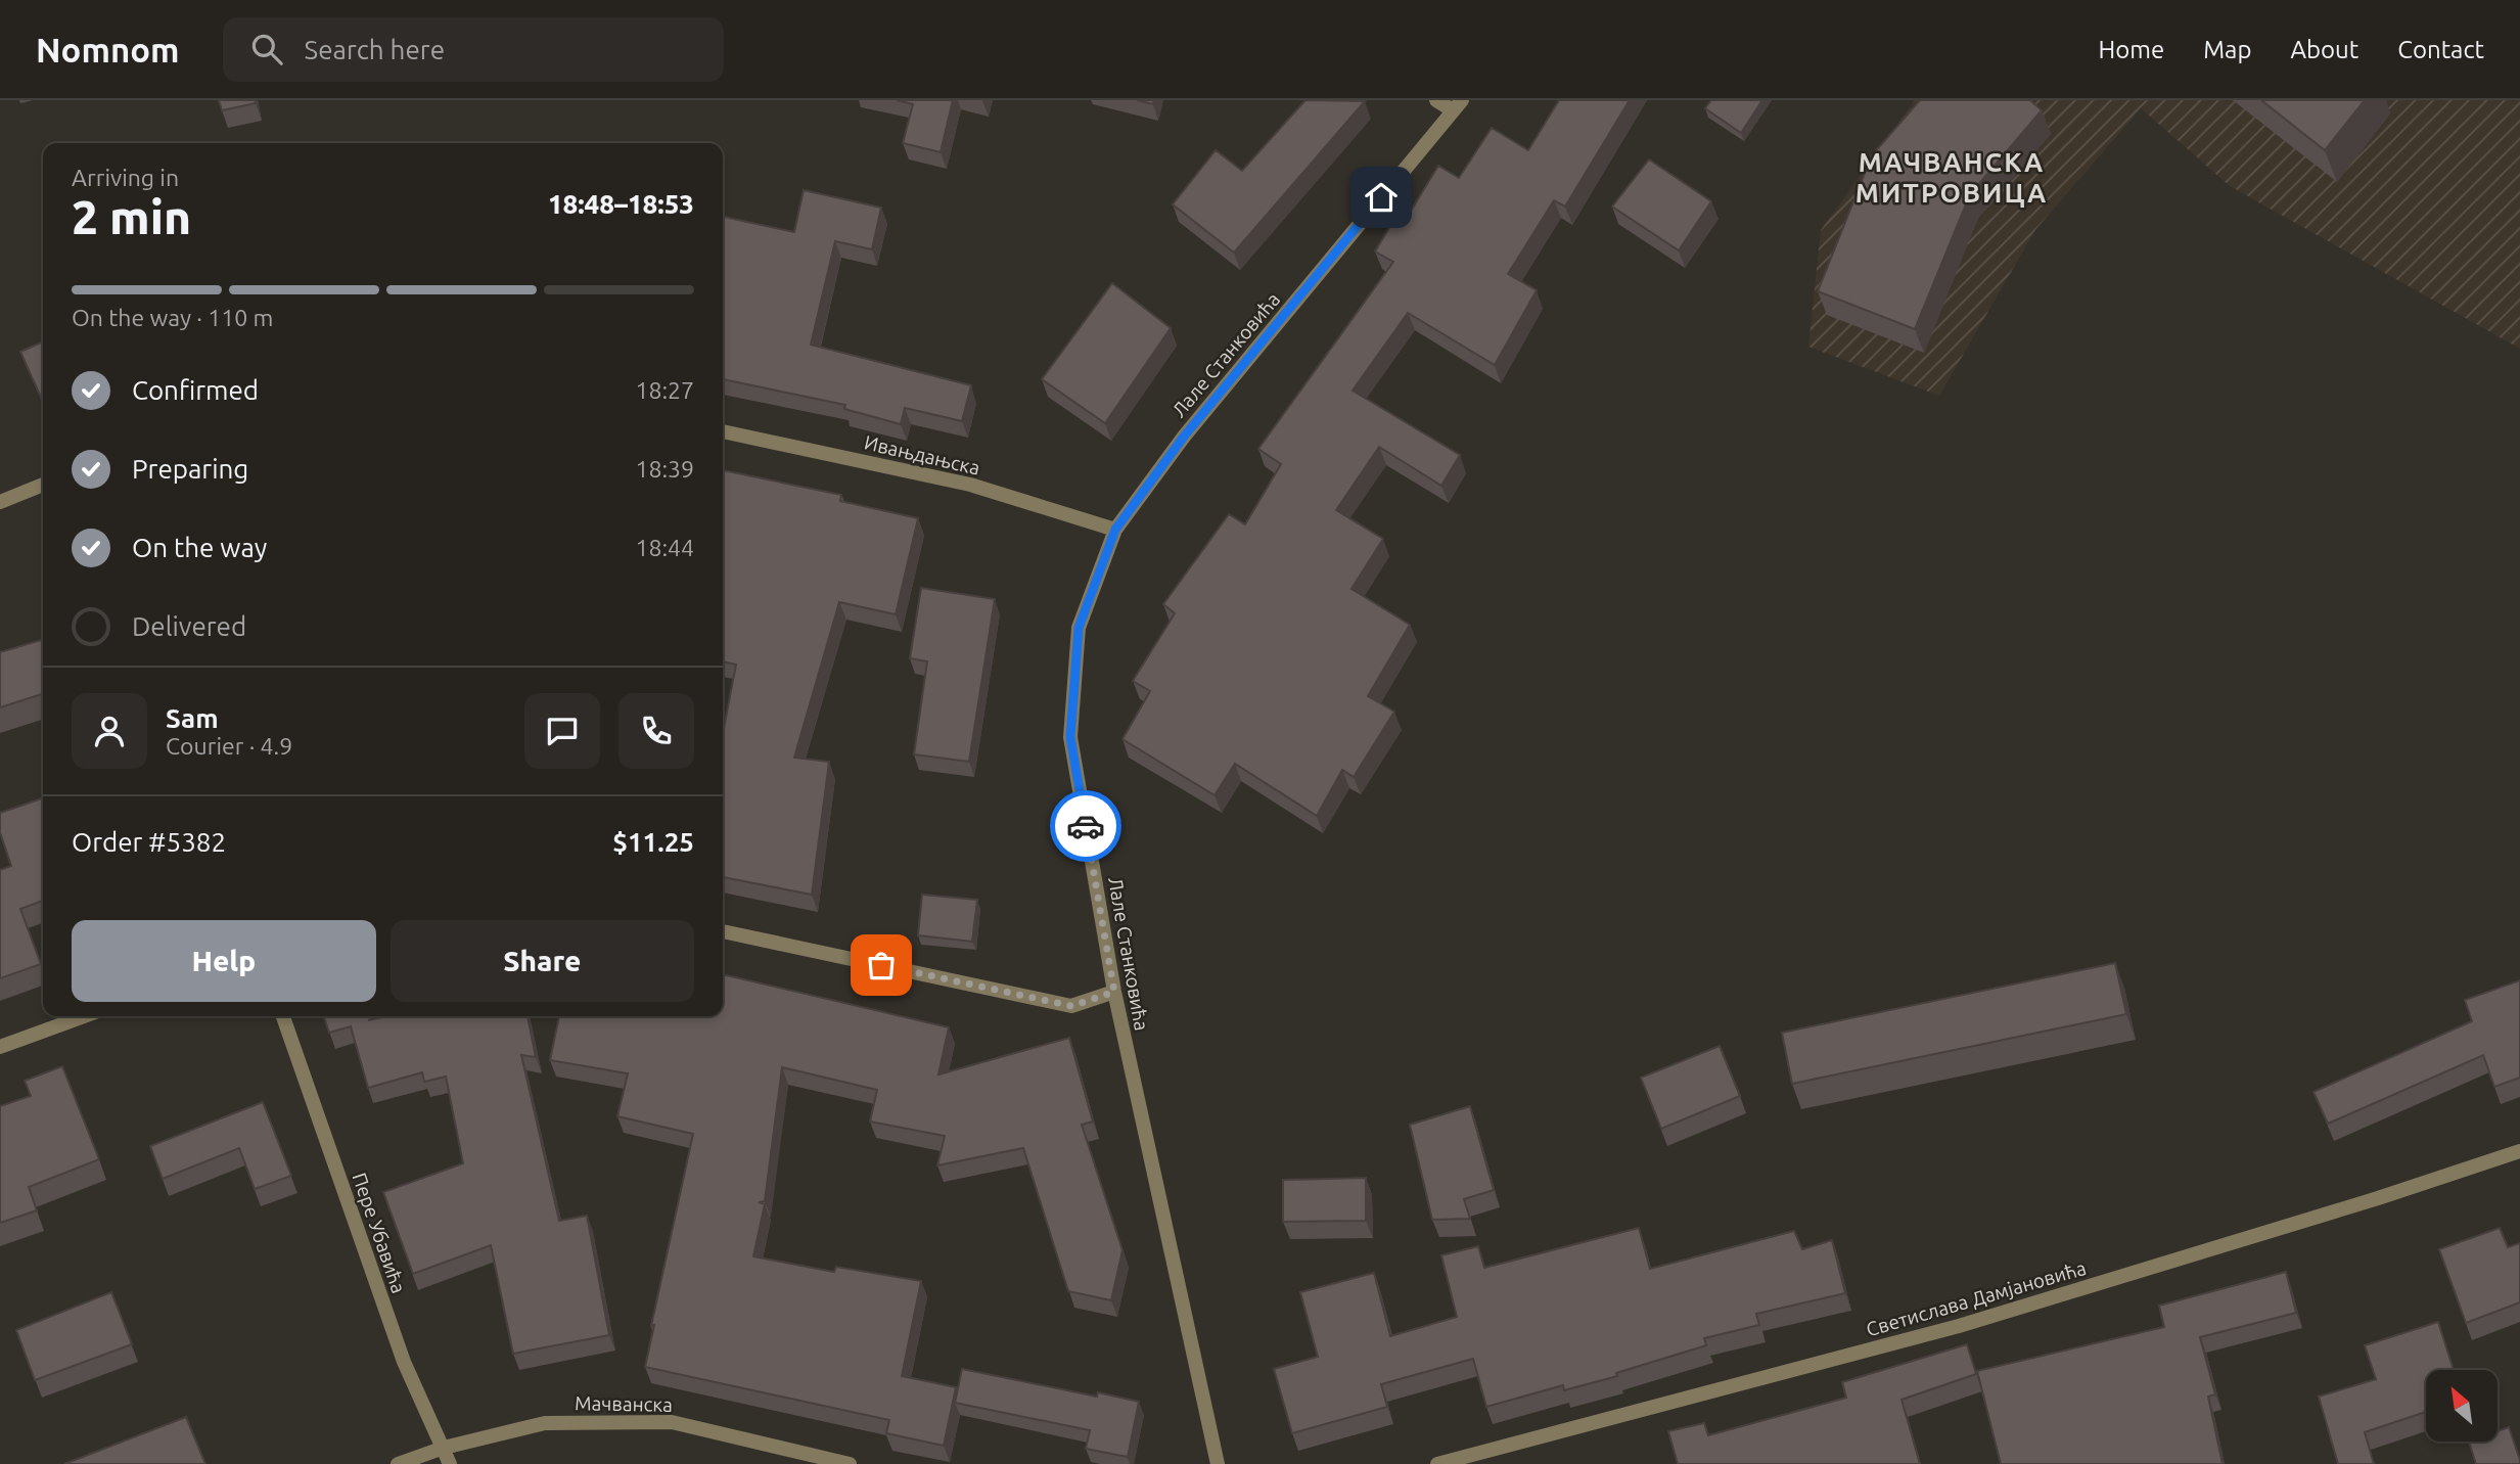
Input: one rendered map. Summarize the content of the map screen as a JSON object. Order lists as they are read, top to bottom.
{
  "streets": {
    "street": [
      "Лале Станковића",
      "Ивањдањска",
      "Пере Убавића",
      "Светислава Дамјановића",
      "Мачванска"
    ]
  },
  "crossings": [
    ["Лале Станковића", "Ивањдањска"],
    ["Пере Убавића", "Мачванска"]
  ],
  "districts": ["МАЧВАНСКА МИТРОВИЦА"],
  "north": "top left",
  "page": {
    "header": "Nomnom",
    "search": "Search here",
    "nav": [
      "Home",
      "Map",
      "About",
      "Contact"
    ],
    "heading": ["2 min", "Arriving in", "18:48–18:53"],
    "panel": [
      "Sam",
      "Courier · 4.9",
      "Order #5382",
      "$11.25"
    ],
    "bar": "On the way · 110 m",
    "list": [
      ["Confirmed", "18:27"],
      ["Preparing", "18:39"],
      ["On the way", "18:44"],
      "Delivered"
    ],
    "buttons": ["Help", "Share"]
  }
}
